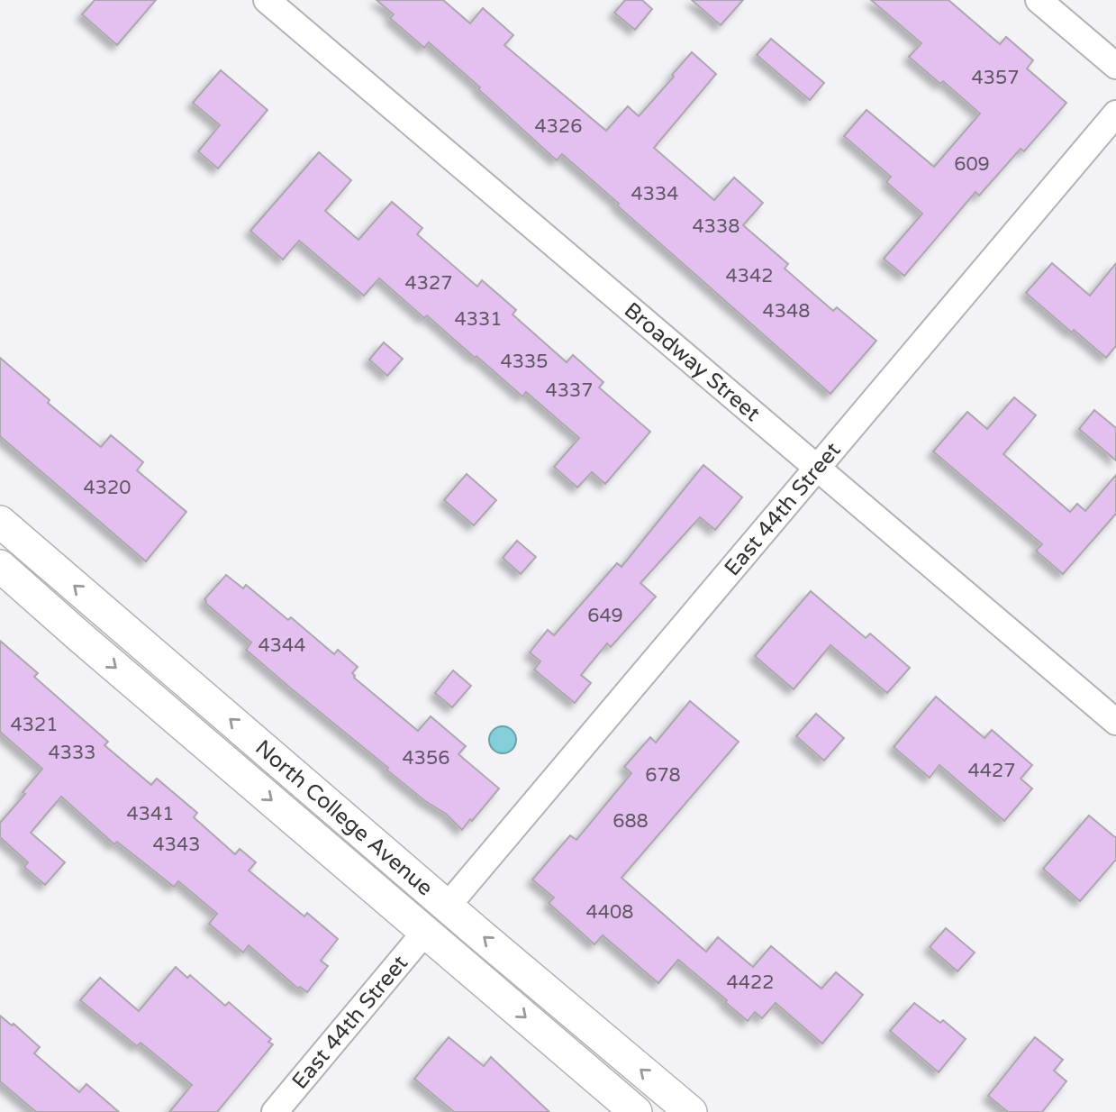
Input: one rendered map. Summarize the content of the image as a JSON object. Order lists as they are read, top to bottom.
{
  "streets": {
    "main road": ["North College Avenue"],
    "street": ["Broadway Street", "East 44th Street"]
  },
  "crossings": [
    ["Broadway Street", "East 44th Street"],
    ["East 44th Street", "North College Avenue"]
  ],
  "house_numbers": [
    "4357",
    "4326",
    "609",
    "4334",
    "4338",
    "4342",
    "4327",
    "4348",
    "4331",
    "4335",
    "4337",
    "4320",
    "649",
    "4344",
    "4321",
    "4333",
    "4356",
    "4427",
    "678",
    "4341",
    "688",
    "4343",
    "4408",
    "4422"
  ]
}
